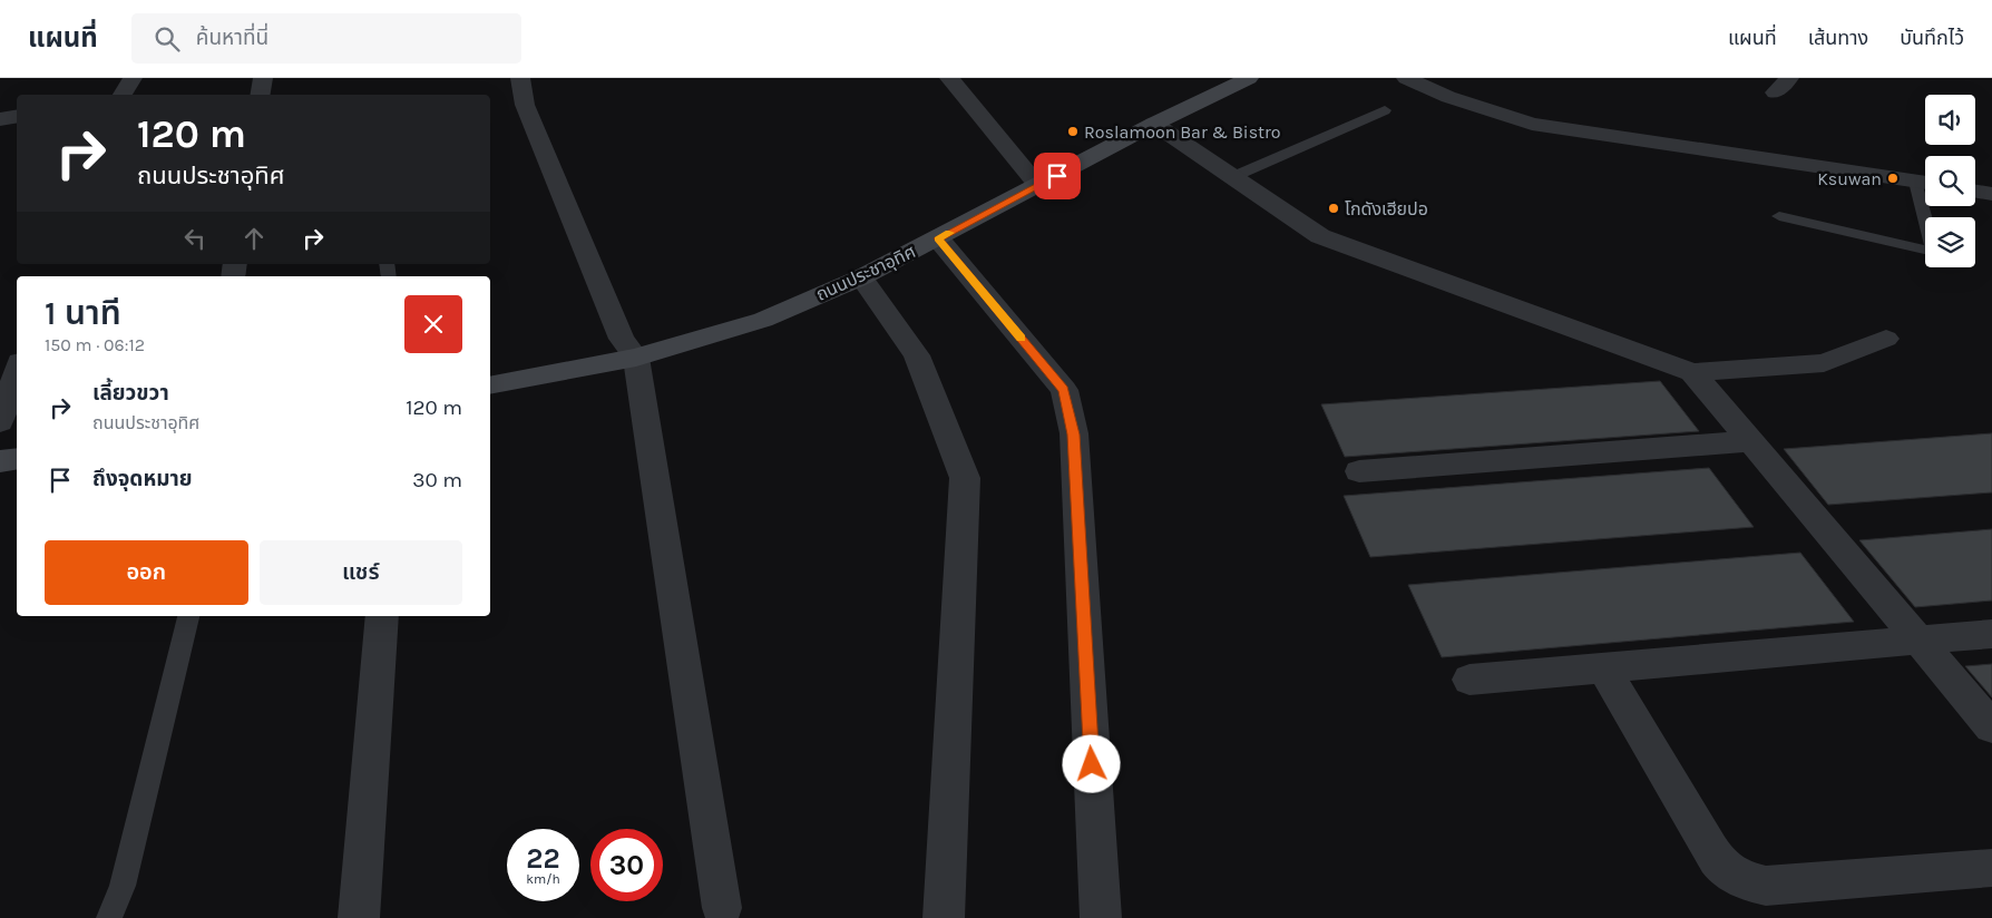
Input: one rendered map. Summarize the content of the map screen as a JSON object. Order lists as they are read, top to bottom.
{
  "streets": {
    "street": ["ถนนประชาอุทิศ"]
  },
  "places": ["Roslamoon Bar & Bistro", "Ksuwan", "โกดังเฮียปอ"],
  "page": {
    "header": "แผนที่",
    "search": "ค้นหาที่นี่",
    "nav": ["แผนที่", "เส้นทาง", "บันทึกไว้"],
    "turn": ["120 m", "ถนนประชาอุทิศ"],
    "heading": ["1 นาที", "150 m · 06:12"],
    "list": [
      {
        "name": "เลี้ยวขวา",
        "note": "ถนนประชาอุทิศ",
        "value": "120 m"
      },
      {
        "name": "ถึงจุดหมาย",
        "value": "30 m"
      }
    ],
    "buttons": ["ออก", "แชร์"],
    "speed": "22 km/h",
    "limit": "30"
  }
}
